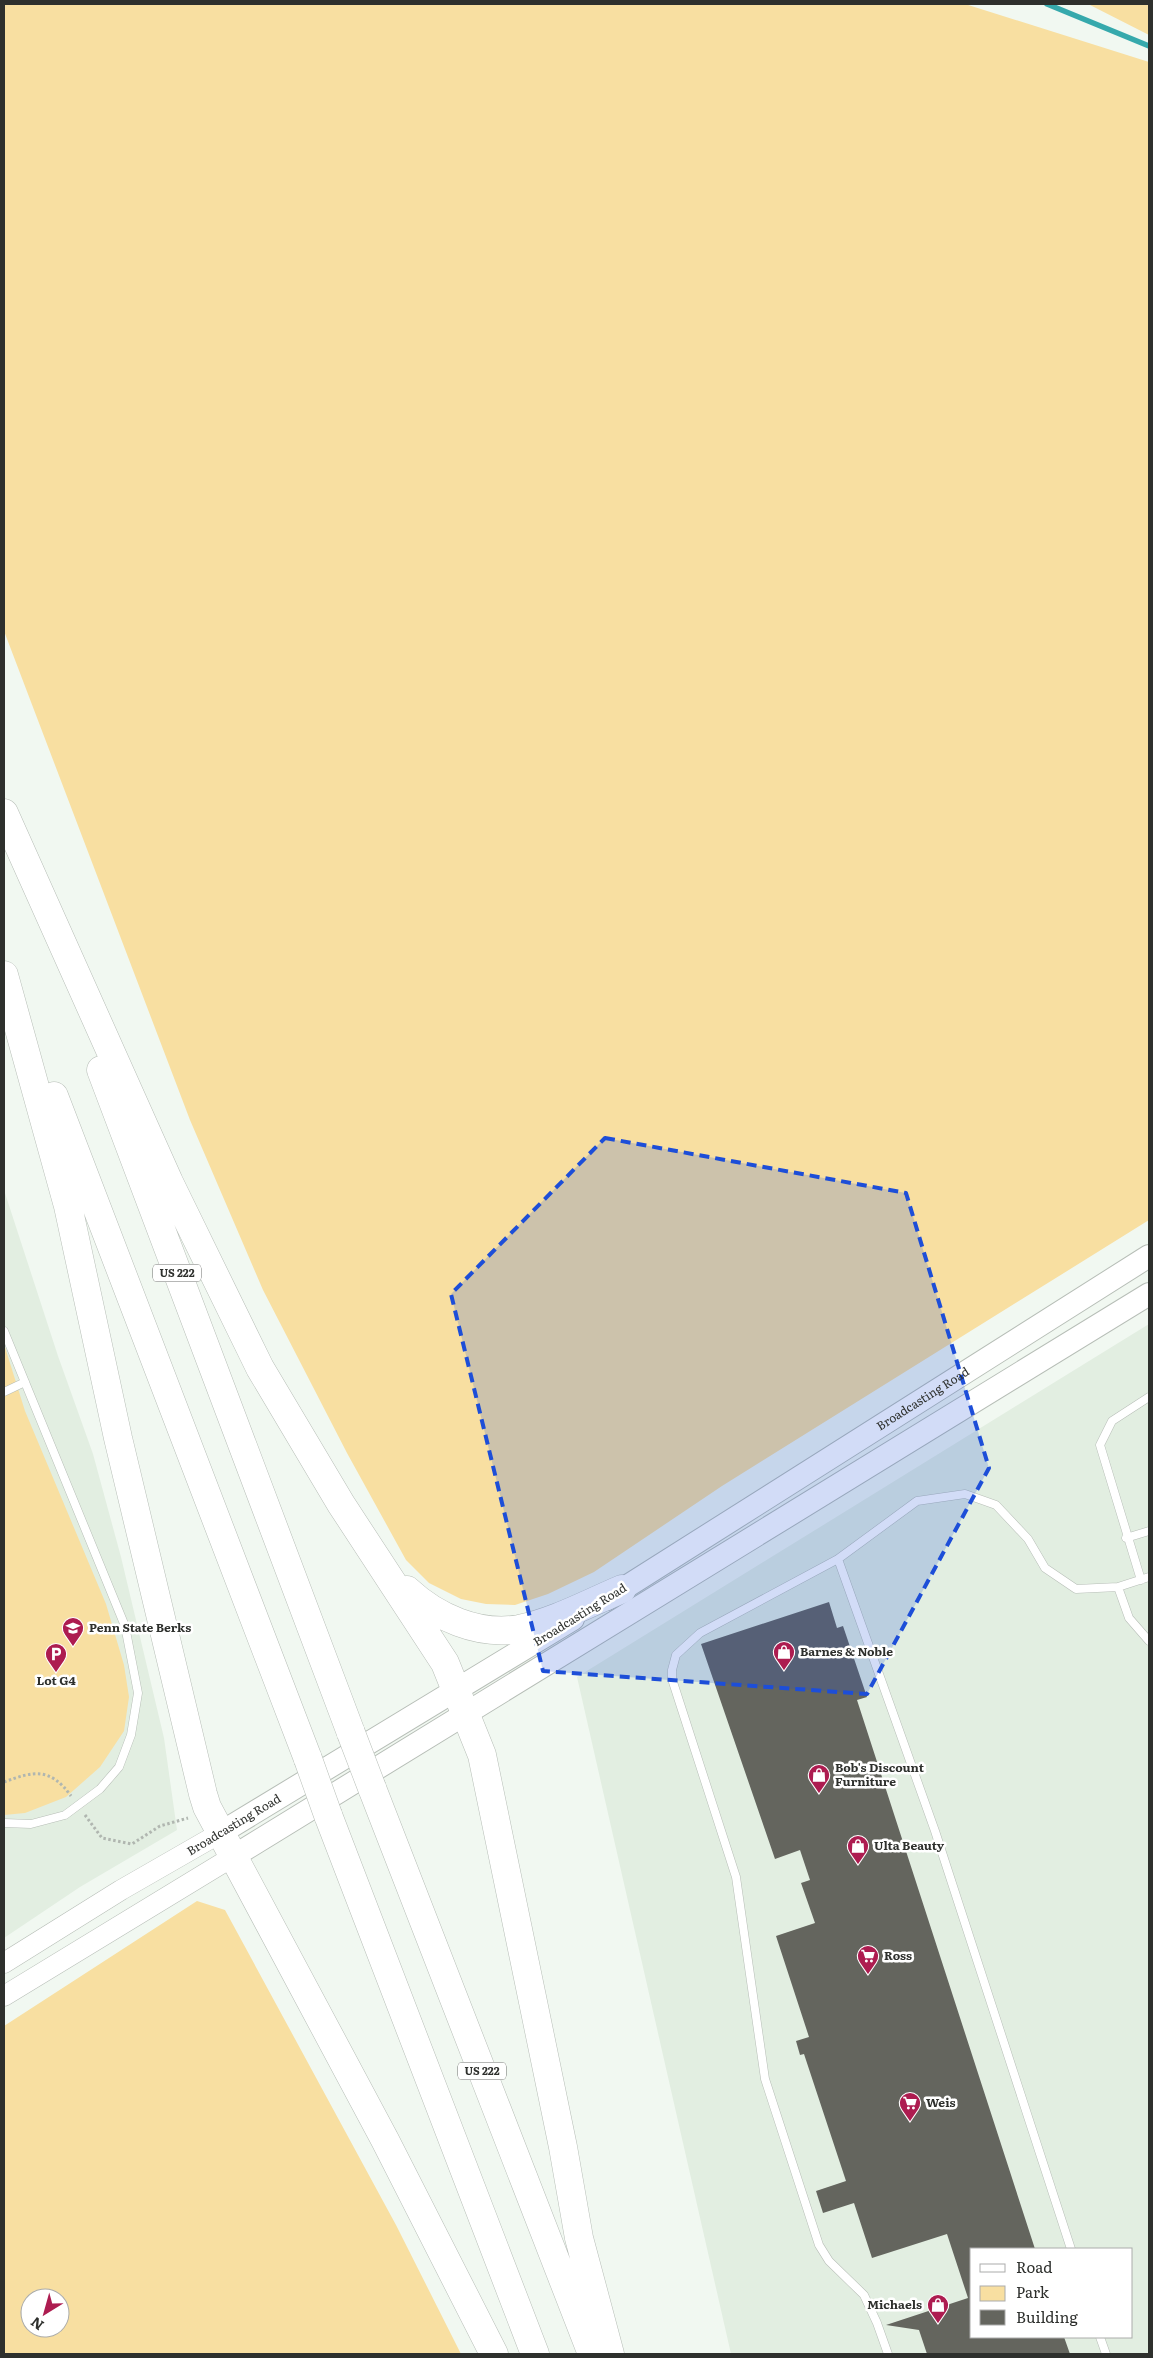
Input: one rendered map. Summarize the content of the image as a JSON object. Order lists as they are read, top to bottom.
{
  "streets": {
    "highway": ["US 222"],
    "main road": ["Broadcasting Road"]
  },
  "places": {
    "school or university": ["Penn State Berks"],
    "shop": [
      "Barnes & Noble",
      "Bob's Discount Furniture",
      "Ulta Beauty",
      "Michaels"
    ],
    "parking": ["Lot G4"],
    "supermarket": ["Ross", "Weis"]
  },
  "legend": ["Road", "Park", "Building"],
  "north": "bottom left"
}
